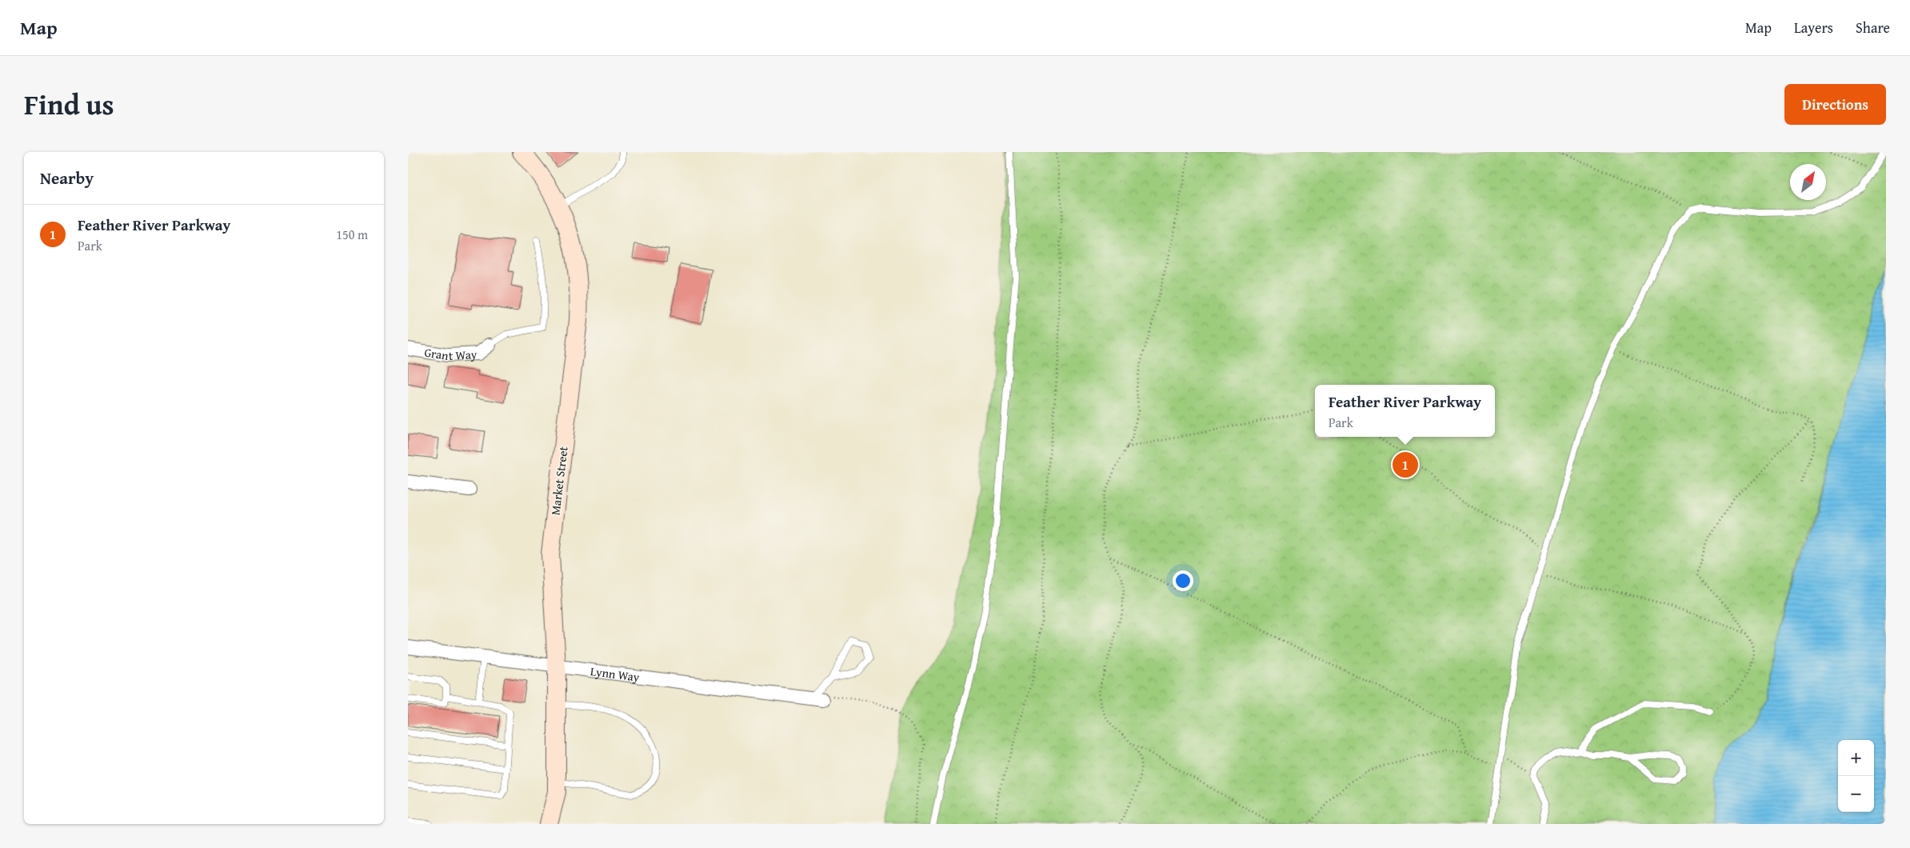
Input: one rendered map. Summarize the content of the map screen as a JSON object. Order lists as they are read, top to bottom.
{
  "streets": {
    "main road": ["Market Street"],
    "street": ["Grant Way", "Lynn Way"]
  },
  "crossings": [
    ["Market Street", "Lynn Way"]
  ],
  "north": "top right",
  "page": {
    "header": "Map",
    "nav": ["Map", "Layers", "Share"],
    "title": "Find us",
    "buttons": "Directions",
    "heading": "Nearby",
    "list": [
      {
        "mark": "1",
        "name": "Feather River Parkway",
        "note": "Park",
        "value": "150 m"
      }
    ],
    "popup": ["Feather River Parkway", "Park"],
    "pins": "1",
    "map_buttons": ["+", "−"]
  }
}
